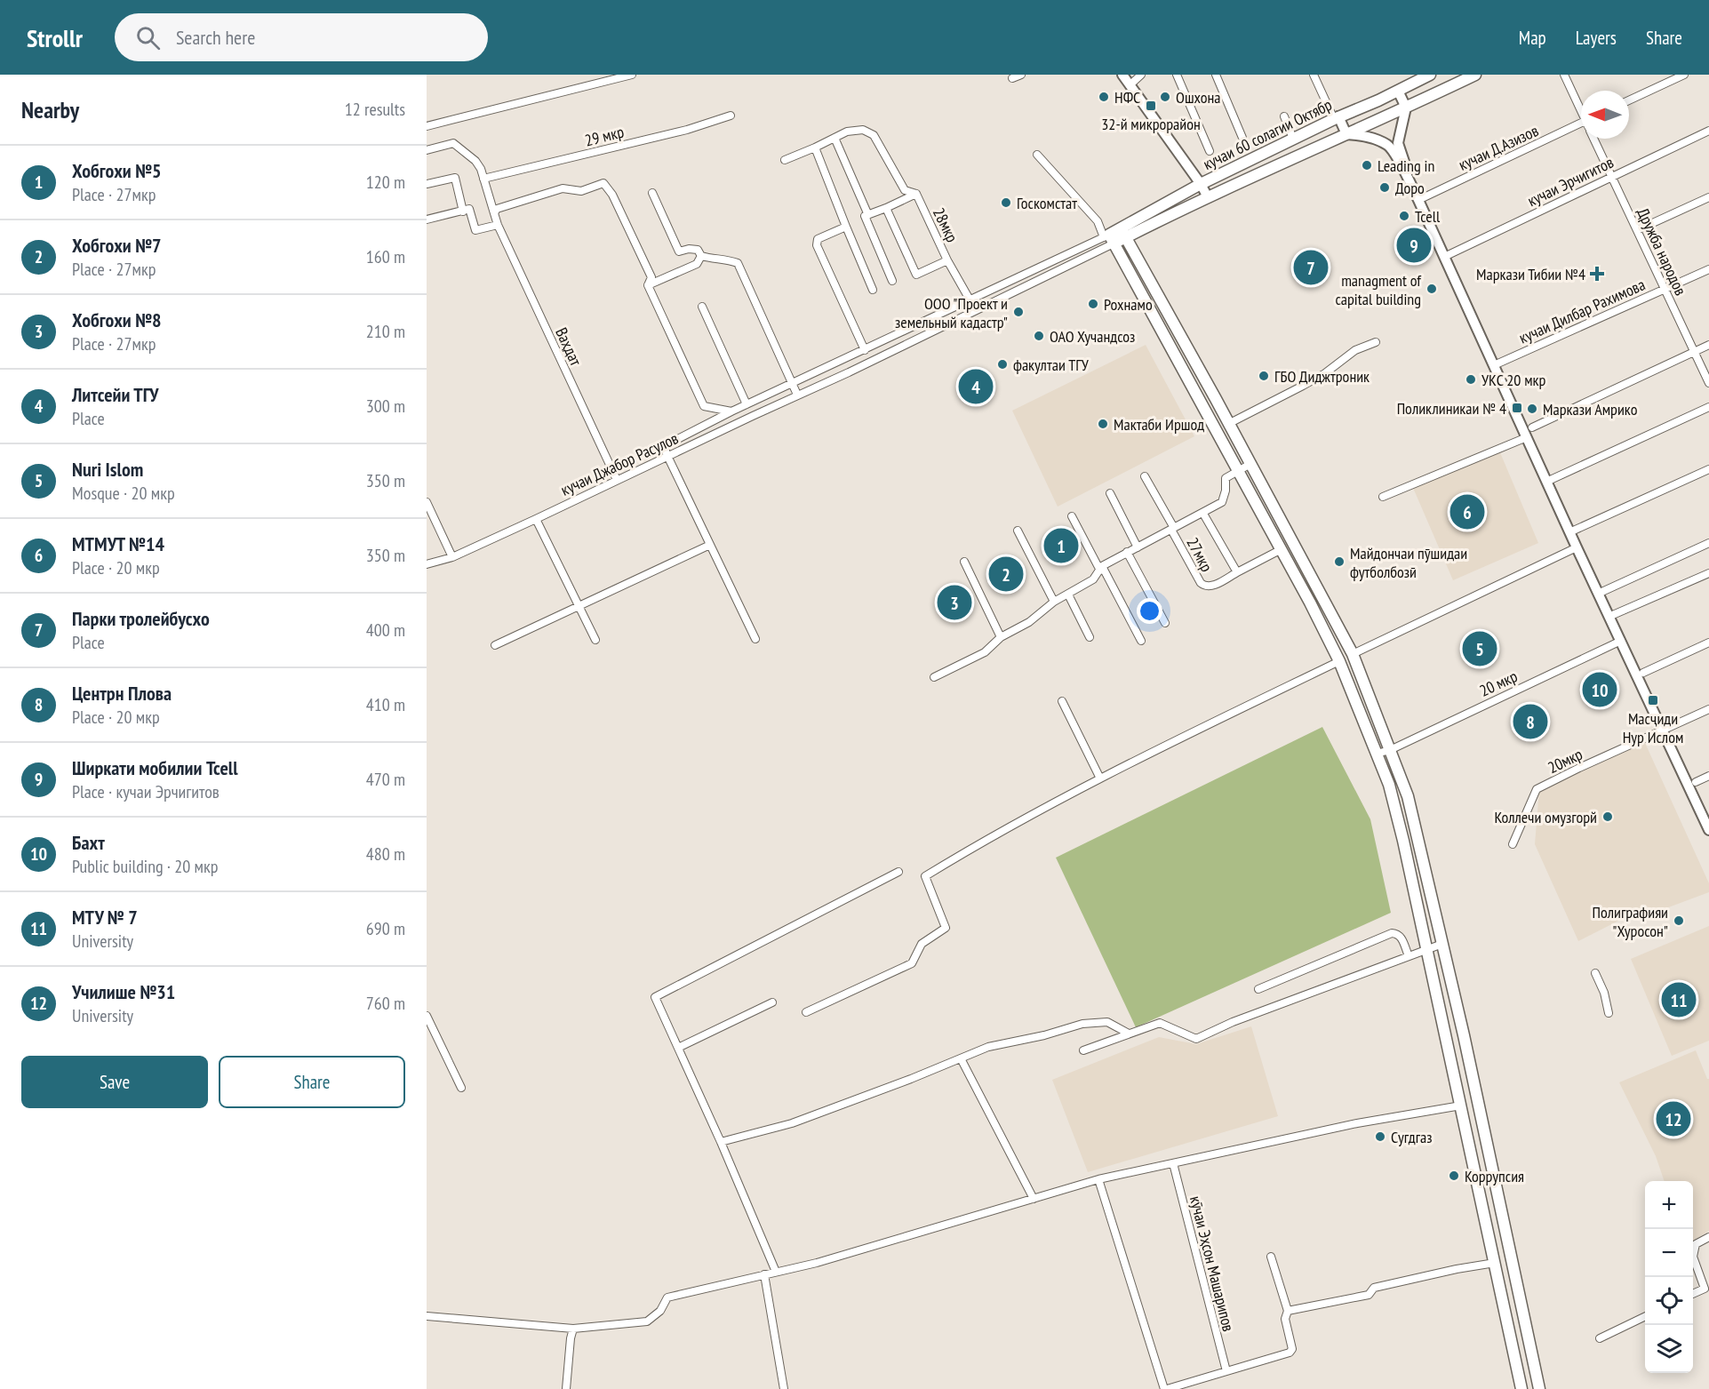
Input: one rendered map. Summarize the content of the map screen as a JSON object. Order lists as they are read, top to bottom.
{
  "streets": {
    "highway": ["кучаи 60 солагии Октябр"],
    "street": [
      "29 мкр",
      "кучаи Д.Азизов",
      "кучаи Эрчигитов",
      "28мкр",
      "Дружба народов",
      "кучаи Дилбар Рахимова",
      "Ваҳдат",
      "кучаи Джабор Расулов",
      "27мкр",
      "20 мкр",
      "20мкр",
      "кӯчаи Эҳсон Машарипов"
    ]
  },
  "crossings": [
    ["кучаи Эрчигитов", "Дружба народов"],
    ["Дружба народов", "кучаи Дилбар Рахимова"],
    ["Ваҳдат", "кучаи Джабор Расулов"]
  ],
  "places": {
    "other": [
      "НФС",
      "Ошхона",
      "Leading in",
      "Доро",
      "Госкомстат",
      "Tcell",
      "managment of capital building",
      "Рохнамо",
      "ООО \"Проект и земельный кадастр\"",
      "ОАО Хучандсоз",
      "факултаи ТГУ",
      "ГБО Диджтроник",
      "УКС 20 мкр",
      "Маркази Амрико",
      "Мактаби Иршод",
      "Майдончаи пӯшидаи футболбозӣ",
      "Коллечи омузгорй",
      "Полиграфияи \"Хуросон\"",
      "Сугдгаз",
      "Коррупсия"
    ],
    "transit": ["32-й микрорайон", "Поликлиникаи № 4", "Масҷиди Нур Ислом"],
    "health": ["Маркази Тибии №4"]
  },
  "north": "left",
  "page": {
    "header": "Strollr",
    "search": "Search here",
    "nav": ["Map", "Layers", "Share"],
    "heading": ["Nearby", "12 results"],
    "list": [
      {
        "mark": "1",
        "name": "Хобгохи №5",
        "note": "Place · 27мкр",
        "value": "120 m"
      },
      {
        "mark": "2",
        "name": "Хобгохи №7",
        "note": "Place · 27мкр",
        "value": "160 m"
      },
      {
        "mark": "3",
        "name": "Хобгохи №8",
        "note": "Place · 27мкр",
        "value": "210 m"
      },
      {
        "mark": "4",
        "name": "Литсейи ТГУ",
        "note": "Place",
        "value": "300 m"
      },
      {
        "mark": "5",
        "name": "Nuri Islom",
        "note": "Mosque · 20 мкр",
        "value": "350 m"
      },
      {
        "mark": "6",
        "name": "МТМУТ №14",
        "note": "Place · 20 мкр",
        "value": "350 m"
      },
      {
        "mark": "7",
        "name": "Парки тролейбусхо",
        "note": "Place",
        "value": "400 m"
      },
      {
        "mark": "8",
        "name": "Центрн Плова",
        "note": "Place · 20 мкр",
        "value": "410 m"
      },
      {
        "mark": "9",
        "name": "Ширкати мобилии Tcell",
        "note": "Place · кучаи Эрчигитов",
        "value": "470 m"
      },
      {
        "mark": "10",
        "name": "Бахт",
        "note": "Public building · 20 мкр",
        "value": "480 m"
      },
      {
        "mark": "11",
        "name": "МТУ № 7",
        "note": "University",
        "value": "690 m"
      },
      {
        "mark": "12",
        "name": "Училише №31",
        "note": "University",
        "value": "760 m"
      }
    ],
    "pins": [
      "9",
      "7",
      "4",
      "6",
      "1",
      "2",
      "3",
      "5",
      "10",
      "8",
      "11",
      "12"
    ],
    "buttons": ["Save", "Share"],
    "map_buttons": ["+", "−"]
  }
}
